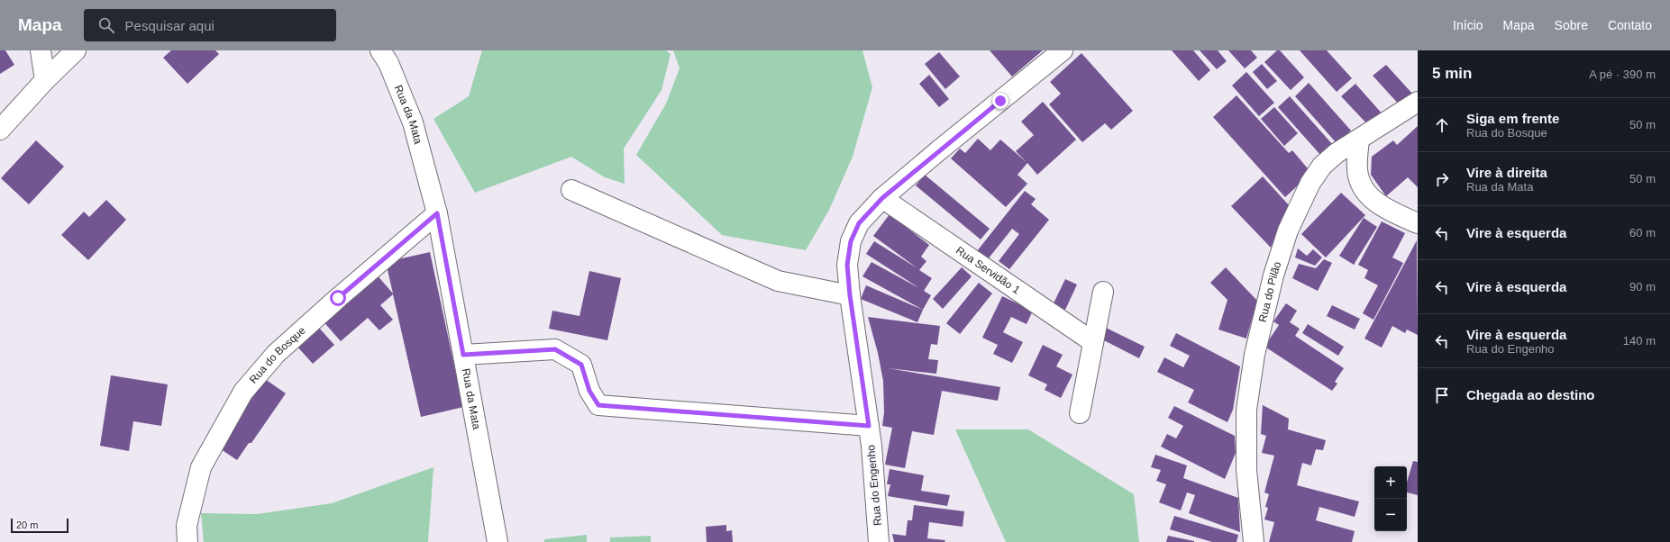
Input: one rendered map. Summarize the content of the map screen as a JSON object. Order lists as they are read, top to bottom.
{
  "streets": {
    "street": [
      "Rua da Mata",
      "Rua Servidão 1",
      "Rua do Pilão",
      "Rua do Bosque",
      "Rua do Engenho"
    ]
  },
  "crossings": [
    ["Rua da Mata", "Rua do Bosque"],
    ["Rua Servidão 1", "Rua do Engenho"]
  ],
  "scale_bar": "20 m",
  "page": {
    "header": "Mapa",
    "search": "Pesquisar aqui",
    "nav": [
      "Início",
      "Mapa",
      "Sobre",
      "Contato"
    ],
    "heading": ["5 min", "A pé · 390 m"],
    "list": [
      ["Siga em frente", "Rua do Bosque", "50 m"],
      ["Vire à direita", "Rua da Mata", "50 m"],
      ["Vire à esquerda", "60 m"],
      ["Vire à esquerda", "90 m"],
      ["Vire à esquerda", "Rua do Engenho", "140 m"],
      "Chegada ao destino"
    ],
    "map_buttons": ["+", "−"],
    "scale": "20 m"
  }
}
